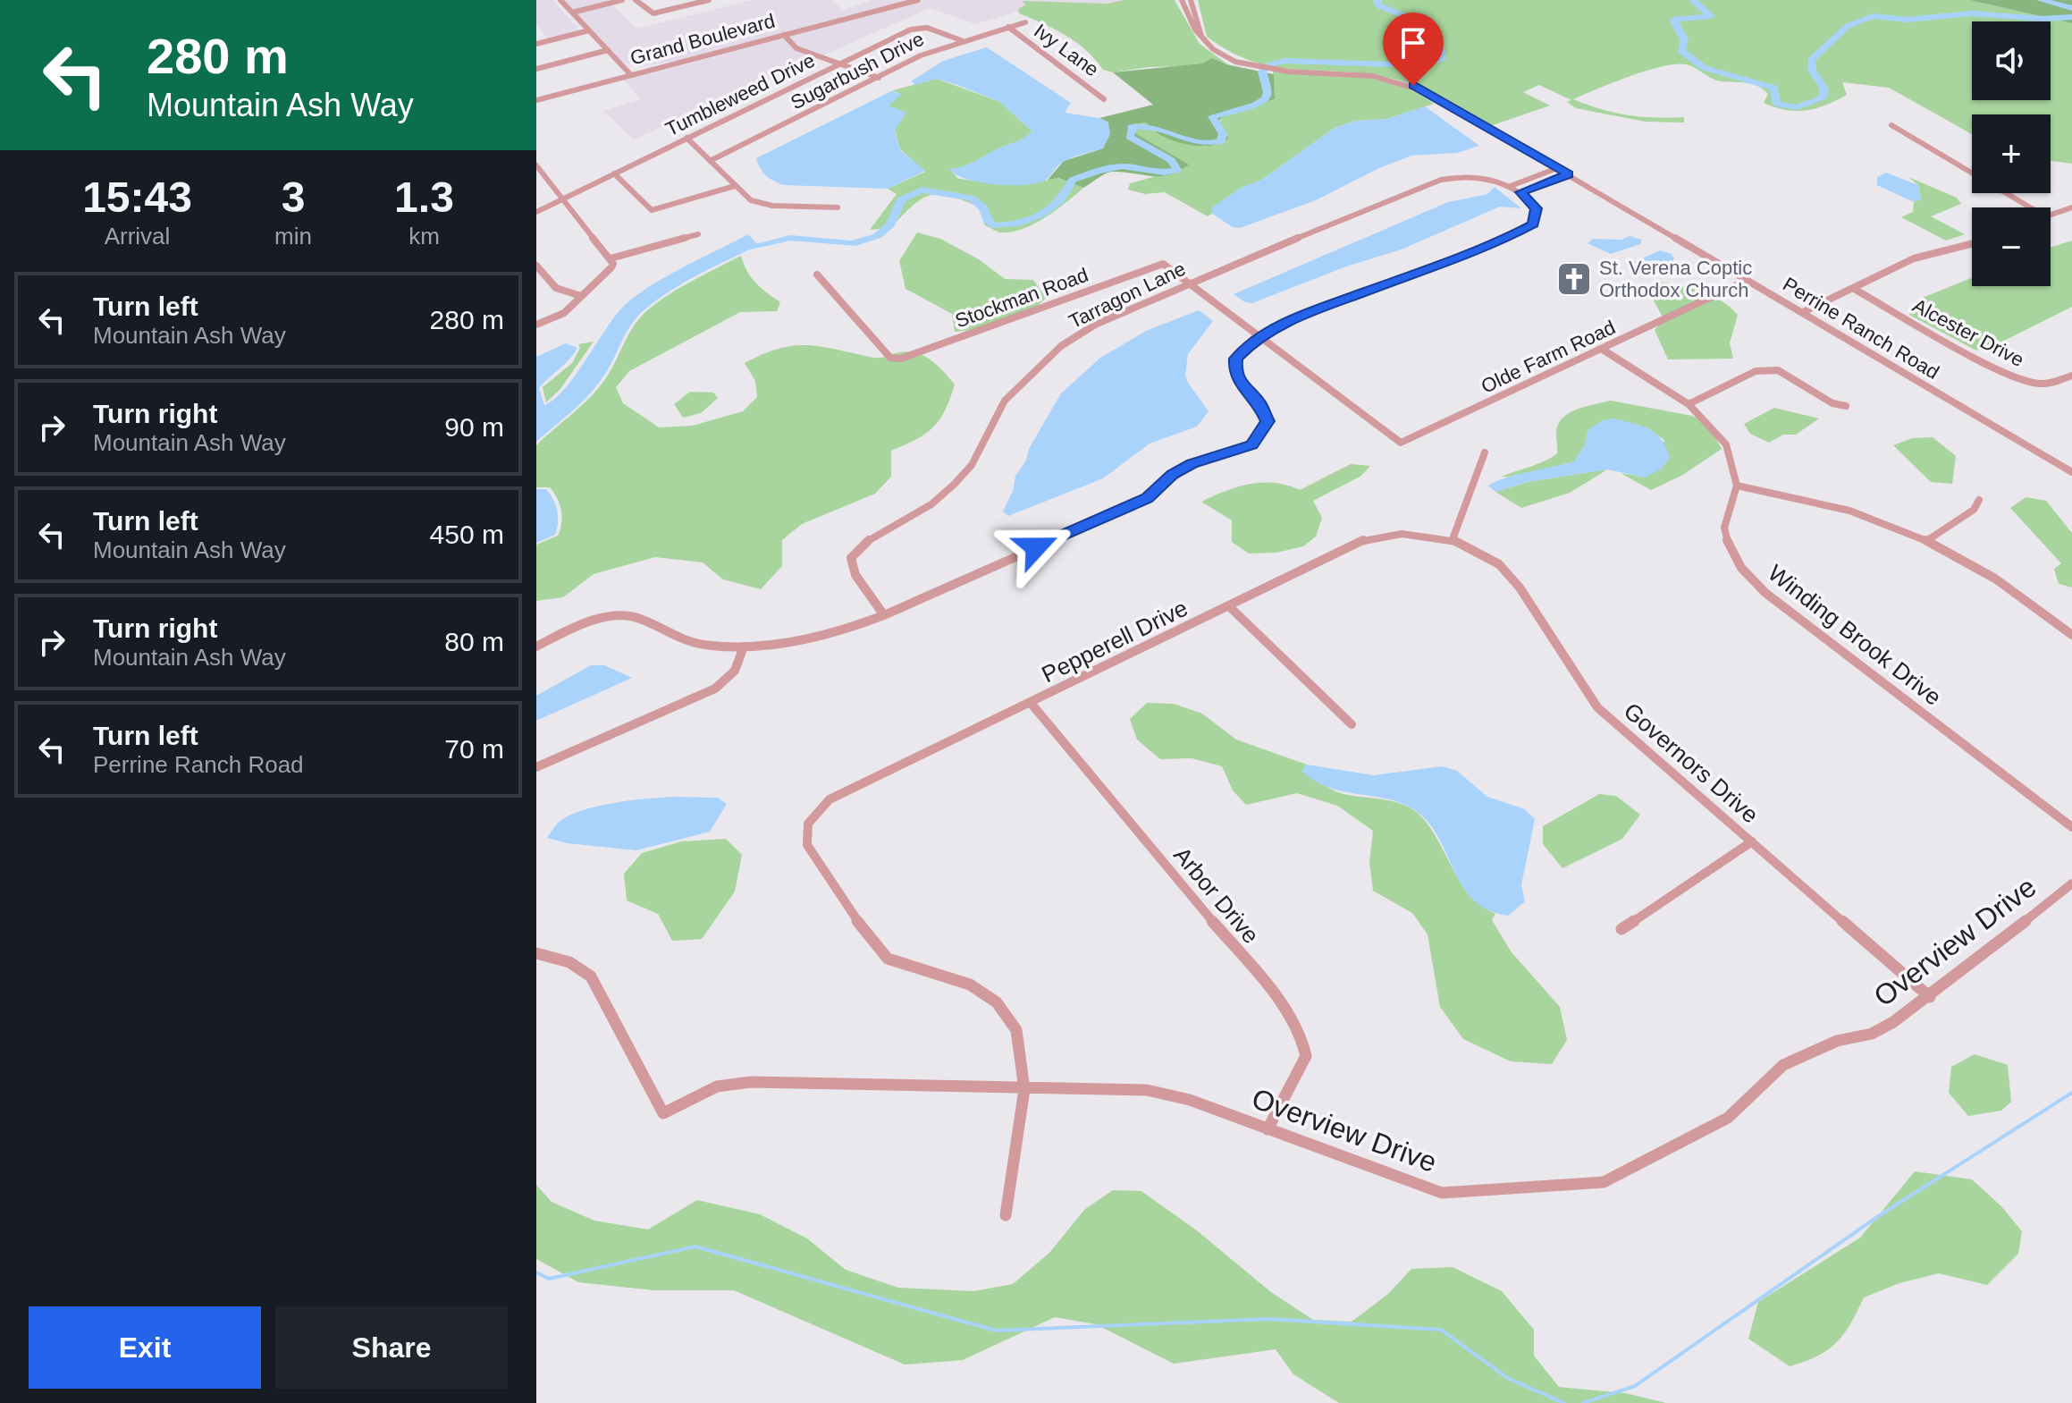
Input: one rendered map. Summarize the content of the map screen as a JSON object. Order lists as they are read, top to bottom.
{
  "streets": {
    "street": [
      "Grand Boulevard",
      "Ivy Lane",
      "Sugarbush Drive",
      "Tumbleweed Drive",
      "Tarragon Lane",
      "Stockman Road",
      "Perrine Ranch Road",
      "Alcester Drive",
      "Olde Farm Road",
      "Winding Brook Drive",
      "Pepperell Drive",
      "Governors Drive",
      "Arbor Drive",
      "Overview Drive"
    ]
  },
  "crossings": [
    ["Ivy Lane", "Sugarbush Drive"],
    ["Sugarbush Drive", "Tumbleweed Drive"],
    ["Tarragon Lane", "Stockman Road"],
    ["Perrine Ranch Road", "Olde Farm Road"],
    ["Pepperell Drive", "Governors Drive"],
    ["Pepperell Drive", "Arbor Drive"],
    ["Pepperell Drive", "Overview Drive"],
    ["Governors Drive", "Overview Drive"],
    ["Arbor Drive", "Overview Drive"]
  ],
  "places": {
    "church": ["St. Verena Coptic Orthodox Church"]
  },
  "page": {
    "turn": ["280 m", "Mountain Ash Way"],
    "map_buttons": ["+", "−"],
    "eta": [
      "15:43",
      "Arrival",
      "3",
      "min",
      "1.3",
      "km"
    ],
    "list": [
      {
        "name": "Turn left",
        "note": "Mountain Ash Way",
        "value": "280 m"
      },
      {
        "name": "Turn right",
        "note": "Mountain Ash Way",
        "value": "90 m"
      },
      {
        "name": "Turn left",
        "note": "Mountain Ash Way",
        "value": "450 m"
      },
      {
        "name": "Turn right",
        "note": "Mountain Ash Way",
        "value": "80 m"
      },
      {
        "name": "Turn left",
        "note": "Perrine Ranch Road",
        "value": "70 m"
      }
    ],
    "buttons": ["Exit", "Share"]
  }
}
